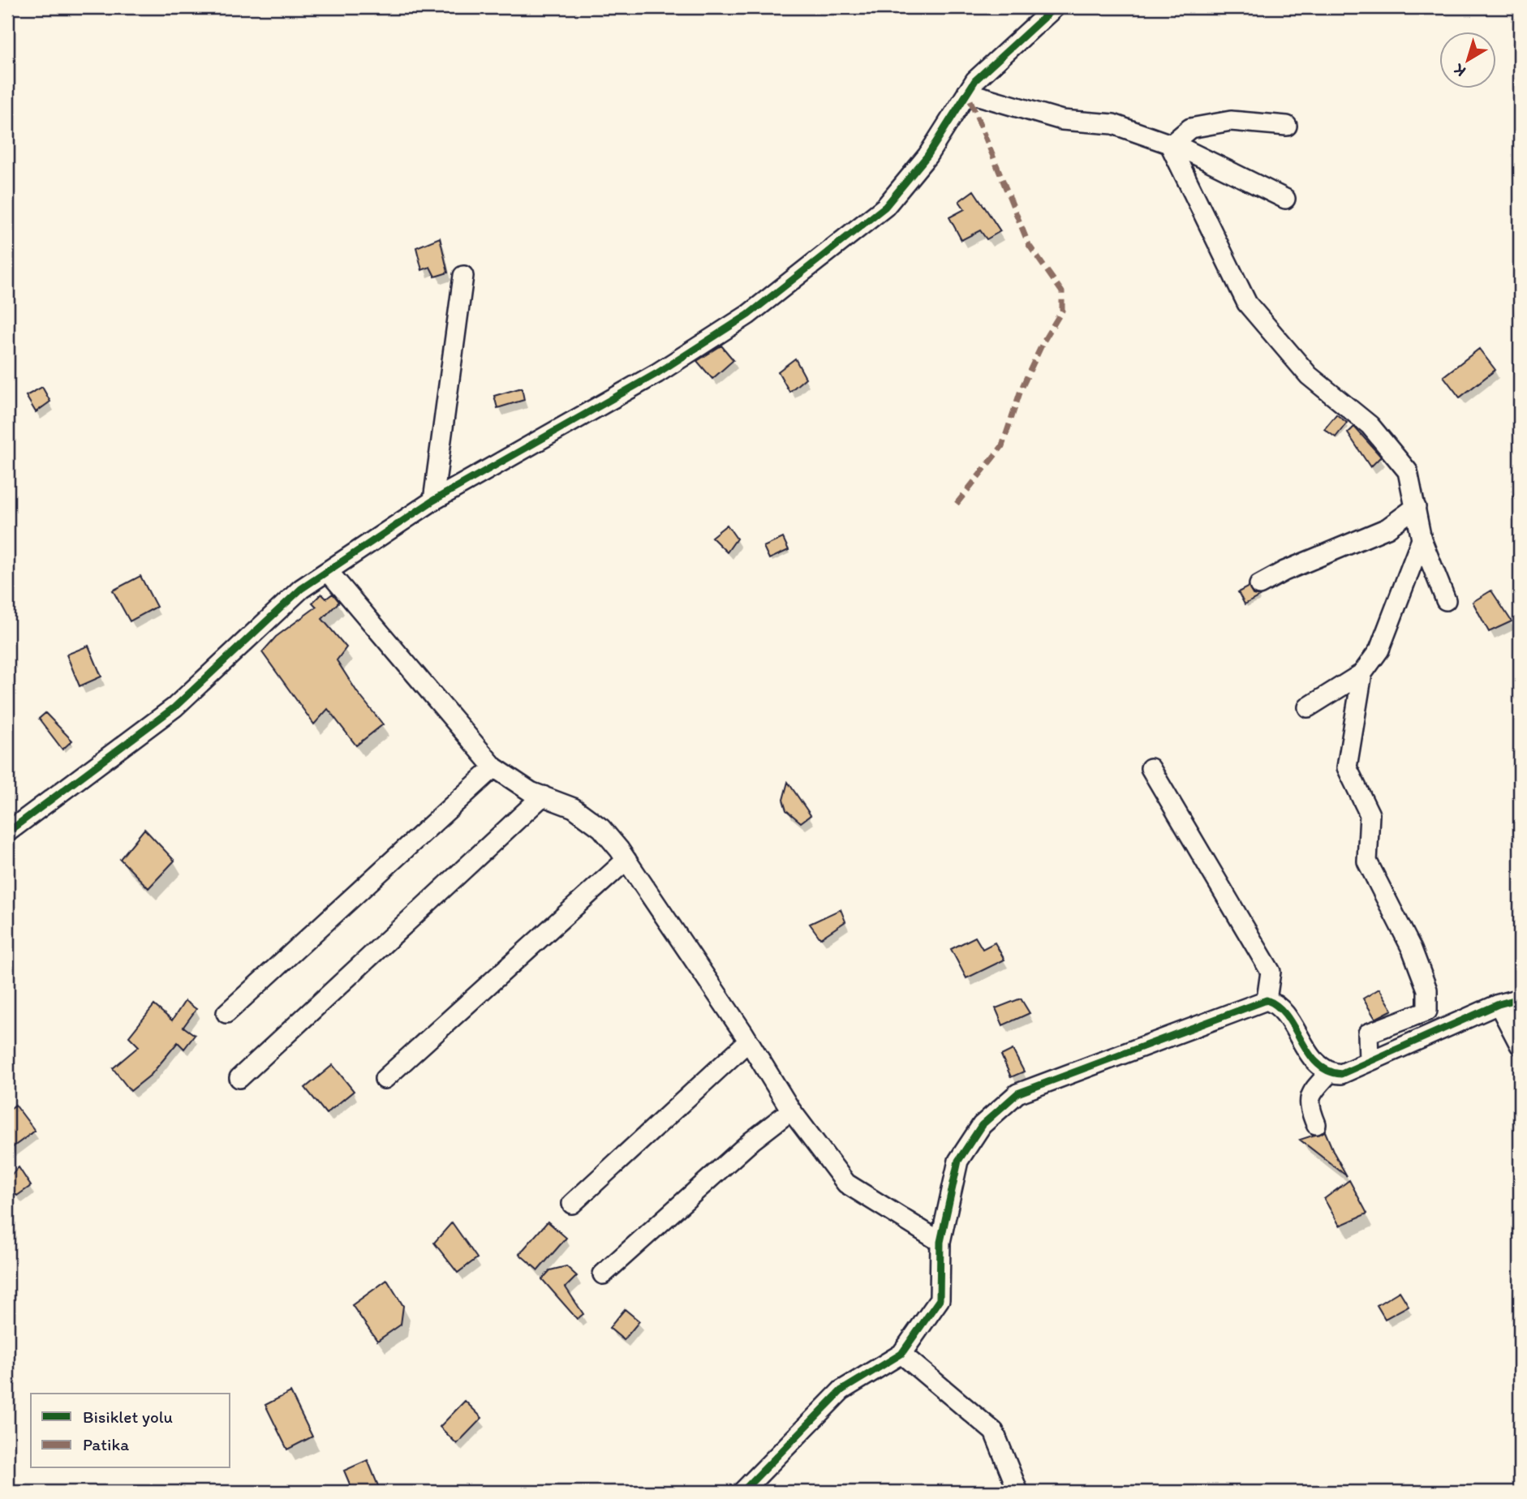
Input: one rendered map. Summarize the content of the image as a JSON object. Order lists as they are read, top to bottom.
{
  "legend": ["Bisiklet yolu", "Patika"],
  "north": "bottom left"
}
